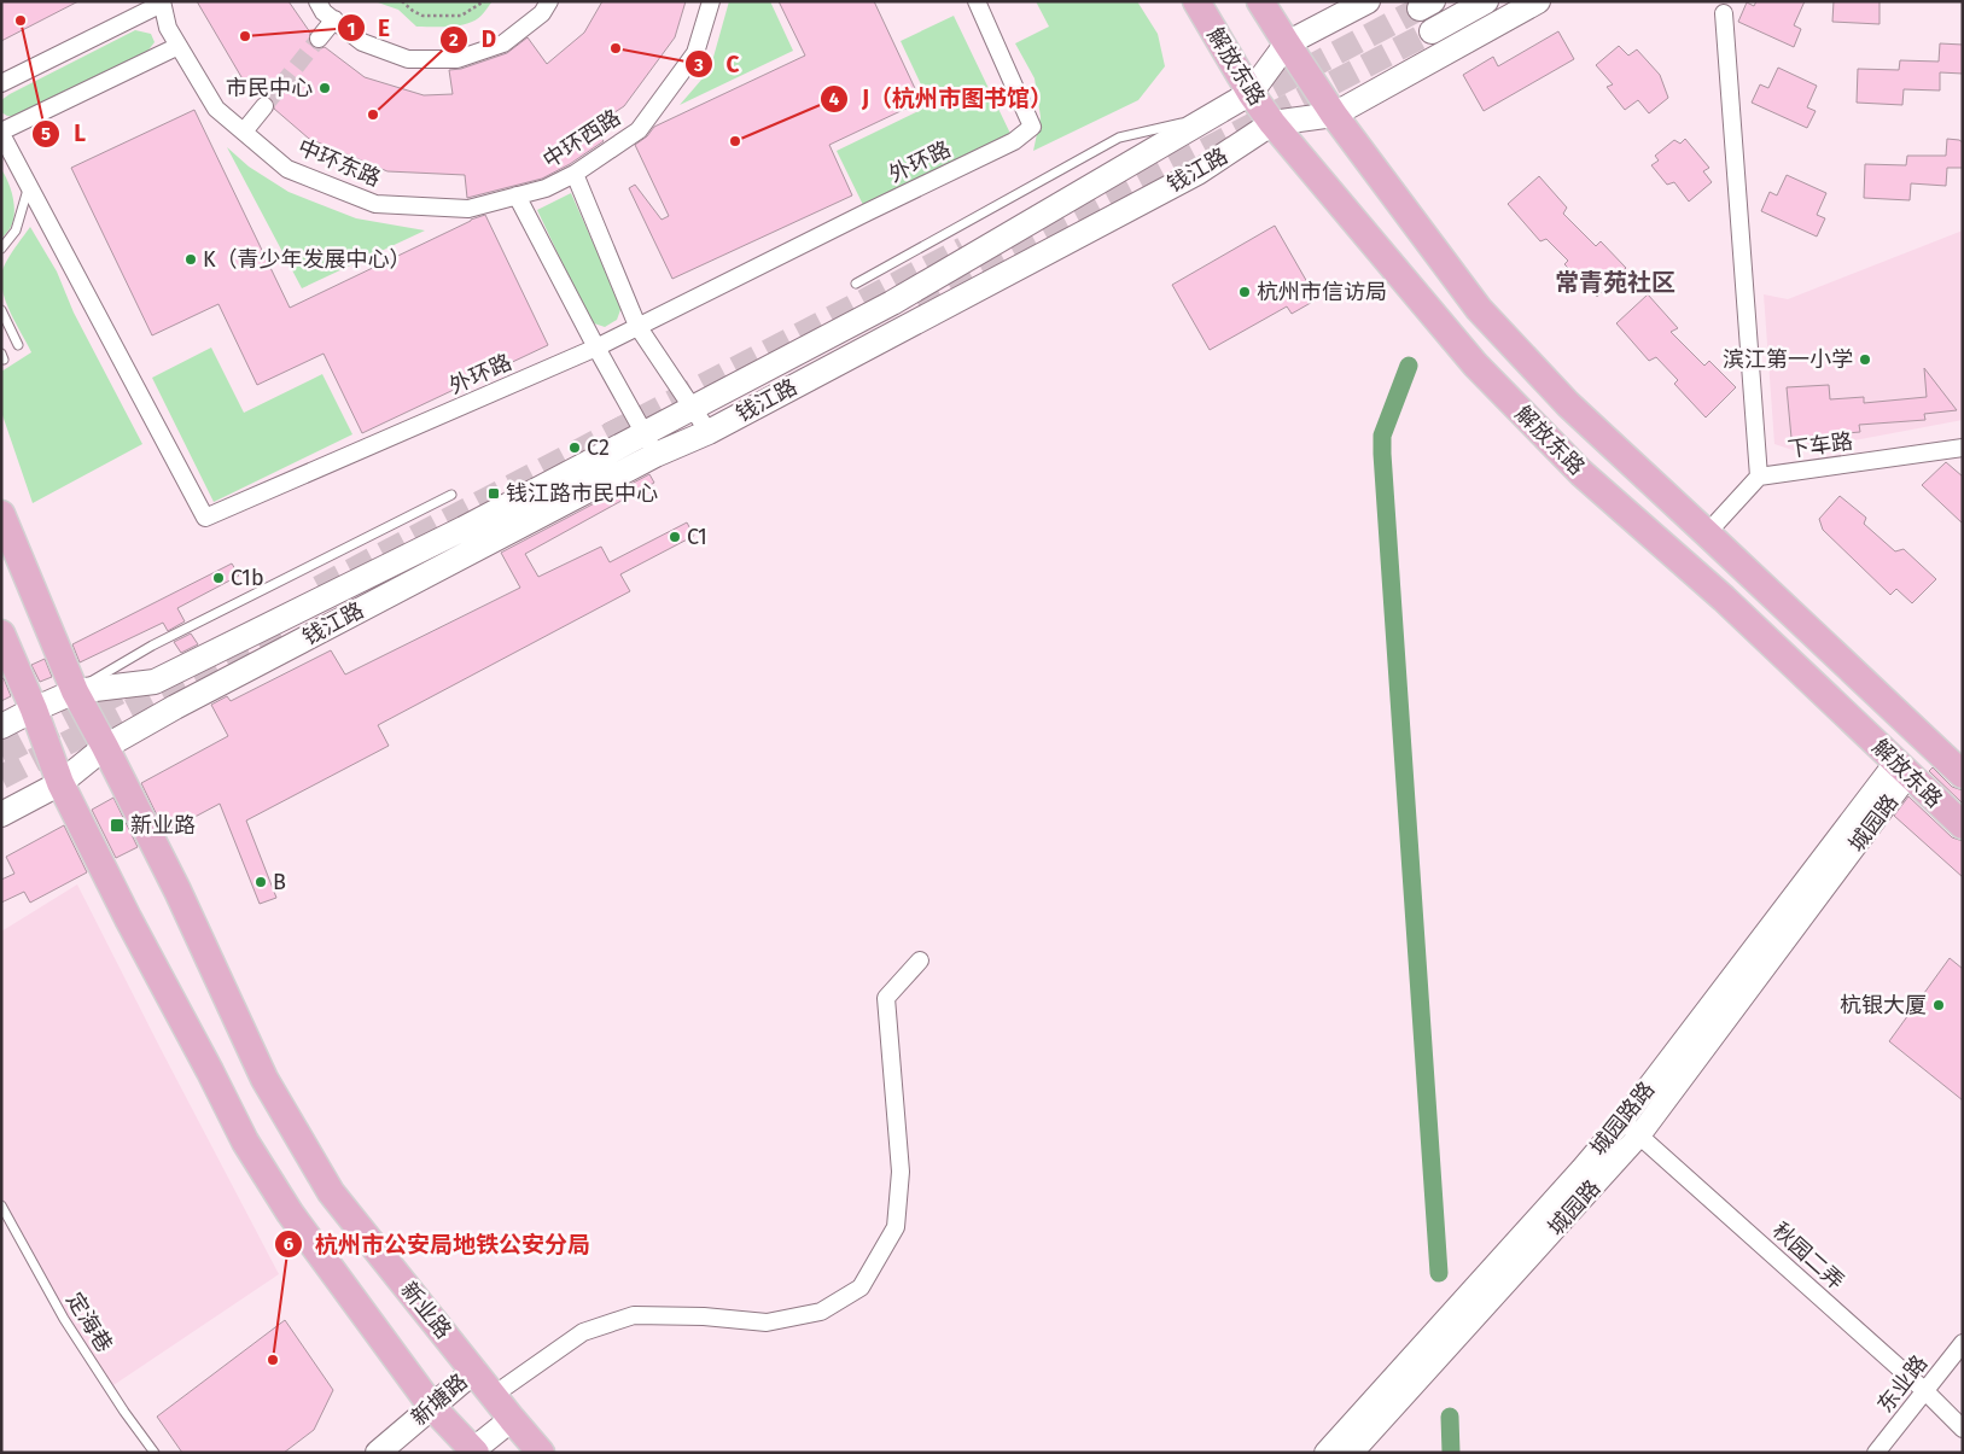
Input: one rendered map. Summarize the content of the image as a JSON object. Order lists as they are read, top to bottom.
{
  "streets": {
    "main road": [
      "解放东路",
      "钱江路",
      "新业路",
      "新塘路"
    ],
    "street": [
      "中环西路",
      "外环路",
      "中环东路",
      "下车路",
      "城园路",
      "城园路路",
      "秋园二弄",
      "东业路"
    ],
    "lane": ["定海巷"]
  },
  "crossings": [
    ["解放东路", "钱江路"],
    ["解放东路", "城园路"],
    ["解放东路", "城园路路"],
    ["中环西路", "中环东路"],
    ["钱江路", "新业路"],
    ["城园路", "城园路路"],
    ["城园路", "秋园二弄"],
    ["城园路路", "秋园二弄"],
    ["秋园二弄", "东业路"],
    ["新业路", "新塘路"]
  ],
  "districts": ["常青苑社区"],
  "places": {
    "other": [
      "L",
      "E",
      "C",
      "市民中心",
      "D",
      "J（杭州市图书馆）",
      "K（青少年发展中心）",
      "杭州市信访局",
      "滨江第一小学",
      "C2",
      "C1",
      "C1b",
      "B",
      "杭银大厦",
      "杭州市公安局地铁公安分局"
    ],
    "transit": ["钱江路市民中心", "新业路"]
  }
}
